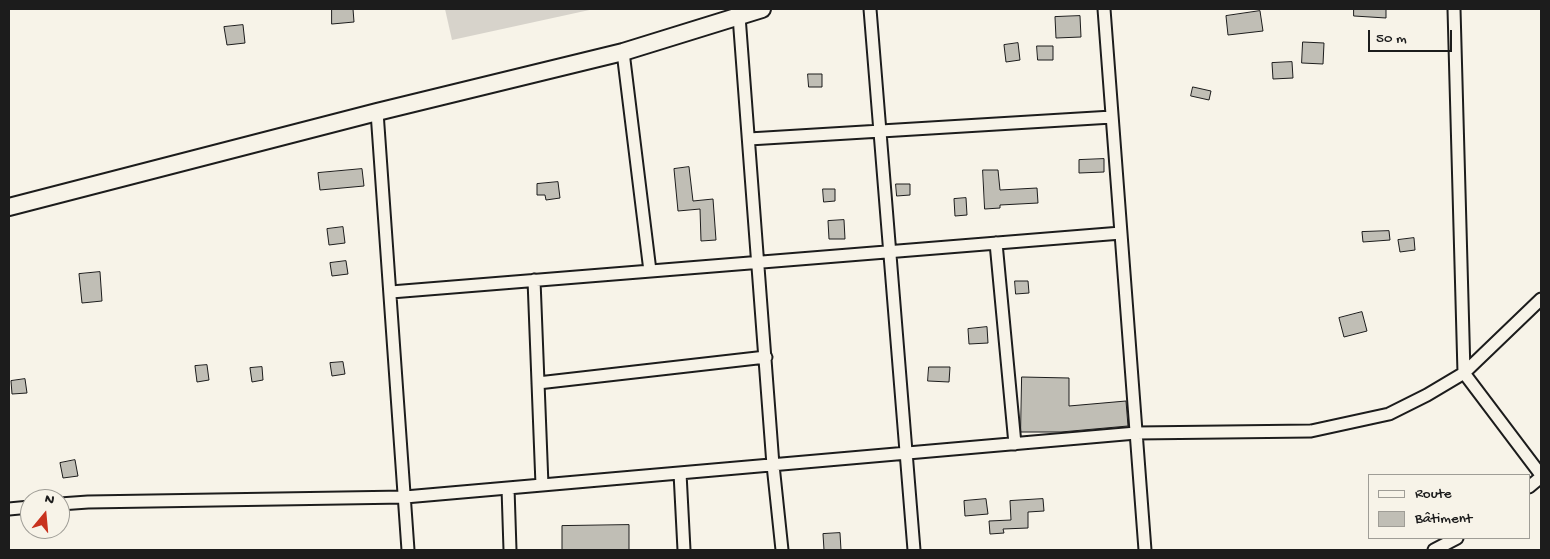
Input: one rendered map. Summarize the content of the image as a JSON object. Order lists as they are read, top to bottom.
{
  "legend": ["Route", "Bâtiment"],
  "scale_bar": "50 m",
  "north": "top"
}
